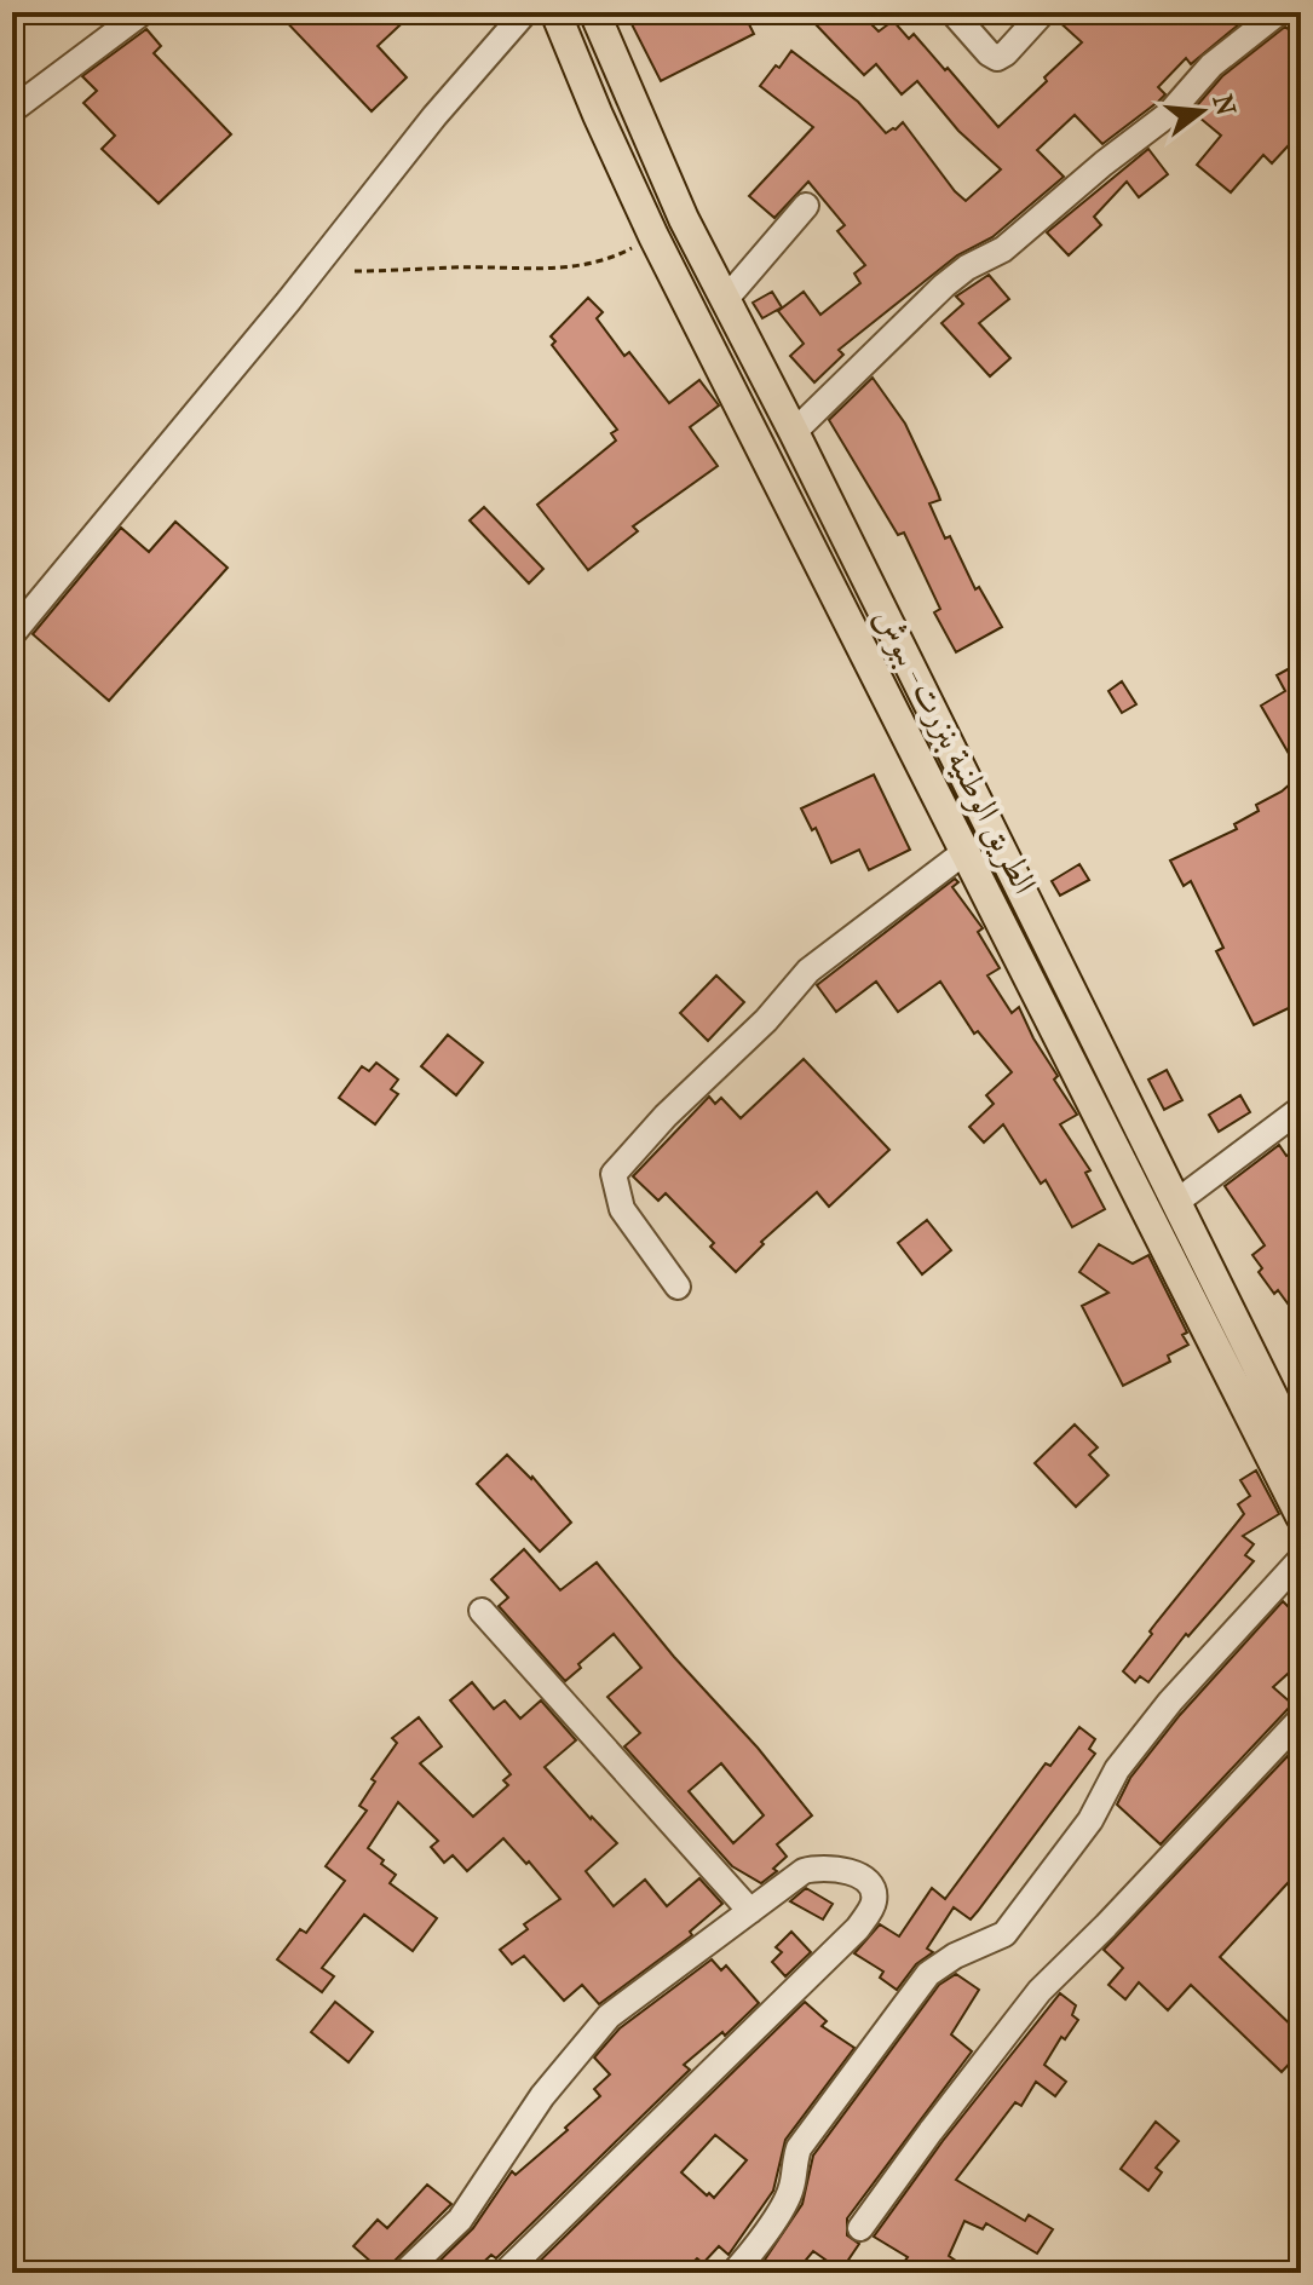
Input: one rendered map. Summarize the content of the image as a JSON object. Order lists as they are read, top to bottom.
{
  "streets": {
    "main road": ["الطريق الوطنية بنزرت - ببوش"]
  },
  "north": "right"
}
